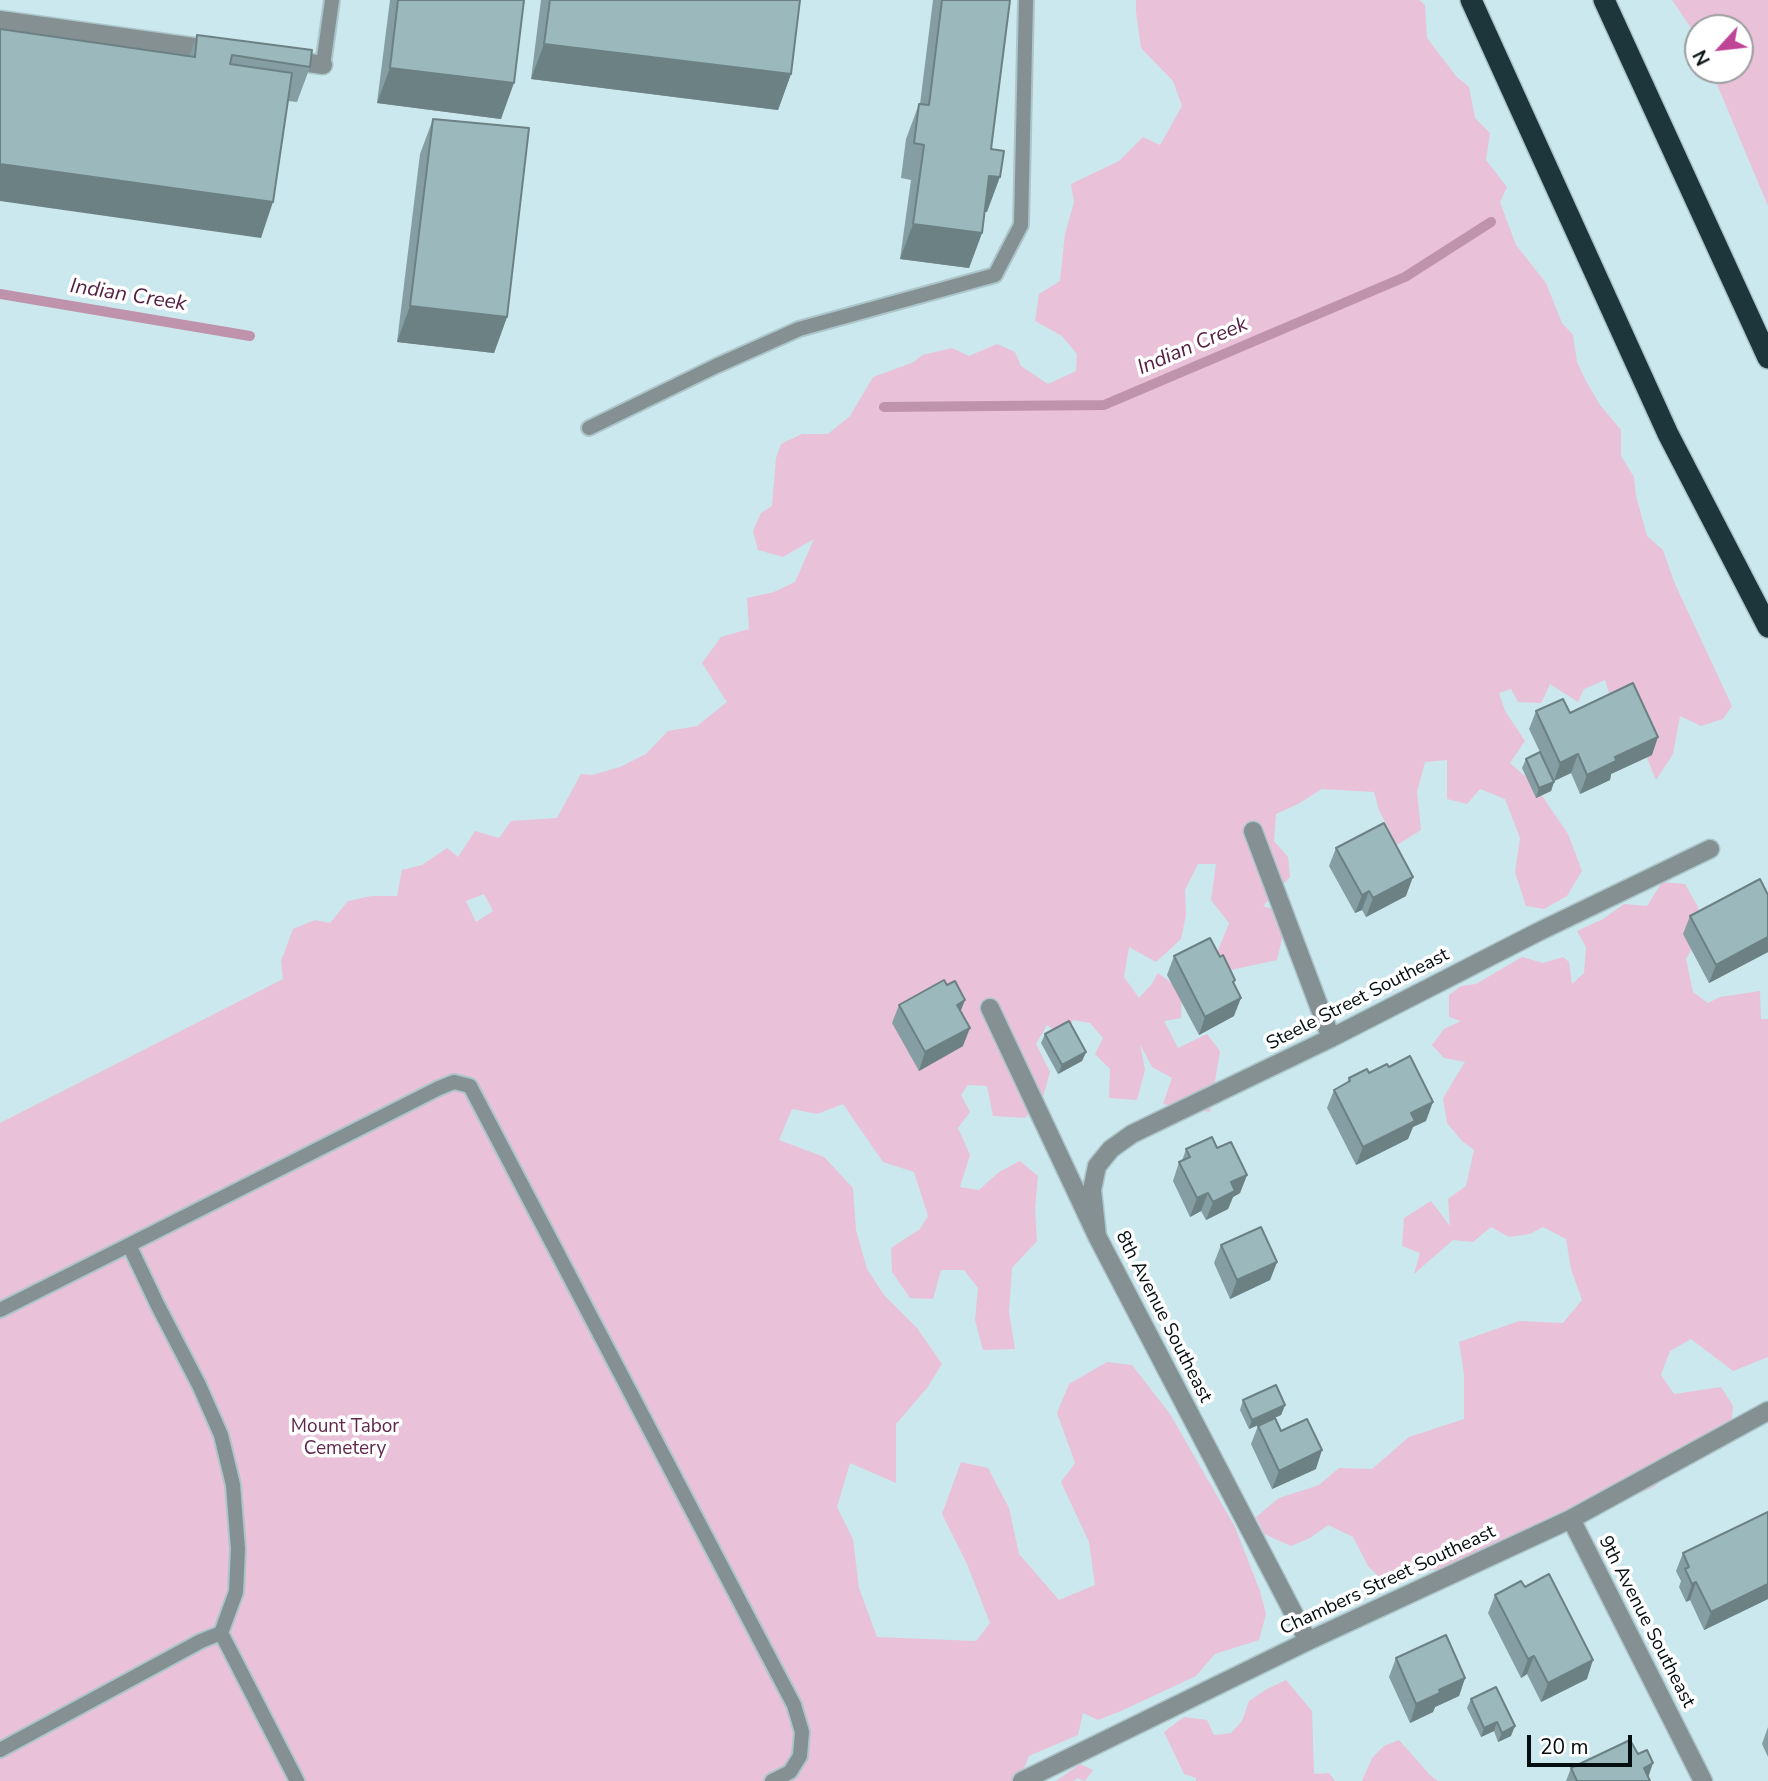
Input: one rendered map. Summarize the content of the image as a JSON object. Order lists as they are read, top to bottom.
{
  "streets": {
    "street": [
      "Steele Street Southeast",
      "8th Avenue Southeast",
      "Chambers Street Southeast",
      "9th Avenue Southeast"
    ]
  },
  "crossings": [
    ["Steele Street Southeast", "8th Avenue Southeast"],
    ["8th Avenue Southeast", "Chambers Street Southeast"],
    ["Chambers Street Southeast", "9th Avenue Southeast"]
  ],
  "water": ["Indian Creek"],
  "parks": ["Mount Tabor Cemetery"],
  "scale_bar": "20 m",
  "north": "bottom left"
}
